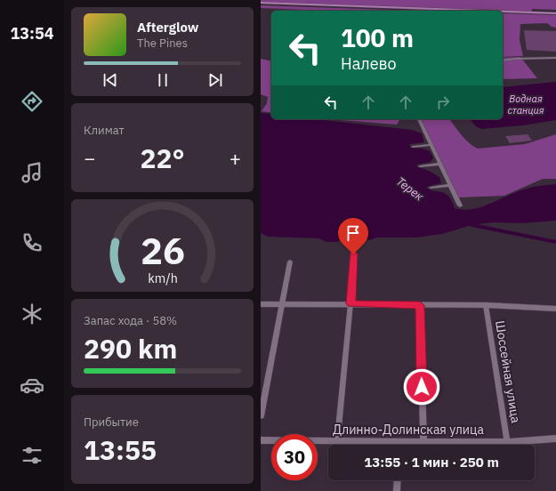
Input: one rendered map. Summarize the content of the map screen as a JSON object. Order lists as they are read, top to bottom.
{
  "streets": {
    "street": ["Шоссейная улица", "Длинно-Долинская улица"]
  },
  "crossings": [
    ["Шоссейная улица", "Длинно-Долинская улица"]
  ],
  "water": ["Водная станция", "Терек"],
  "page": {
    "tabs": "13:54",
    "turn": ["100 m", "Налево"],
    "song": ["Afterglow", "The Pines"],
    "tile": [
      "Климат",
      ["Запас хода · 58%", "290 km"],
      ["Прибытие", "13:55"]
    ],
    "heat": ["−", "22°", "+"],
    "limit": "30",
    "trip": "13:55 · 1 мин · 250 m",
    "gauge": ["26", "km/h"]
  }
}
